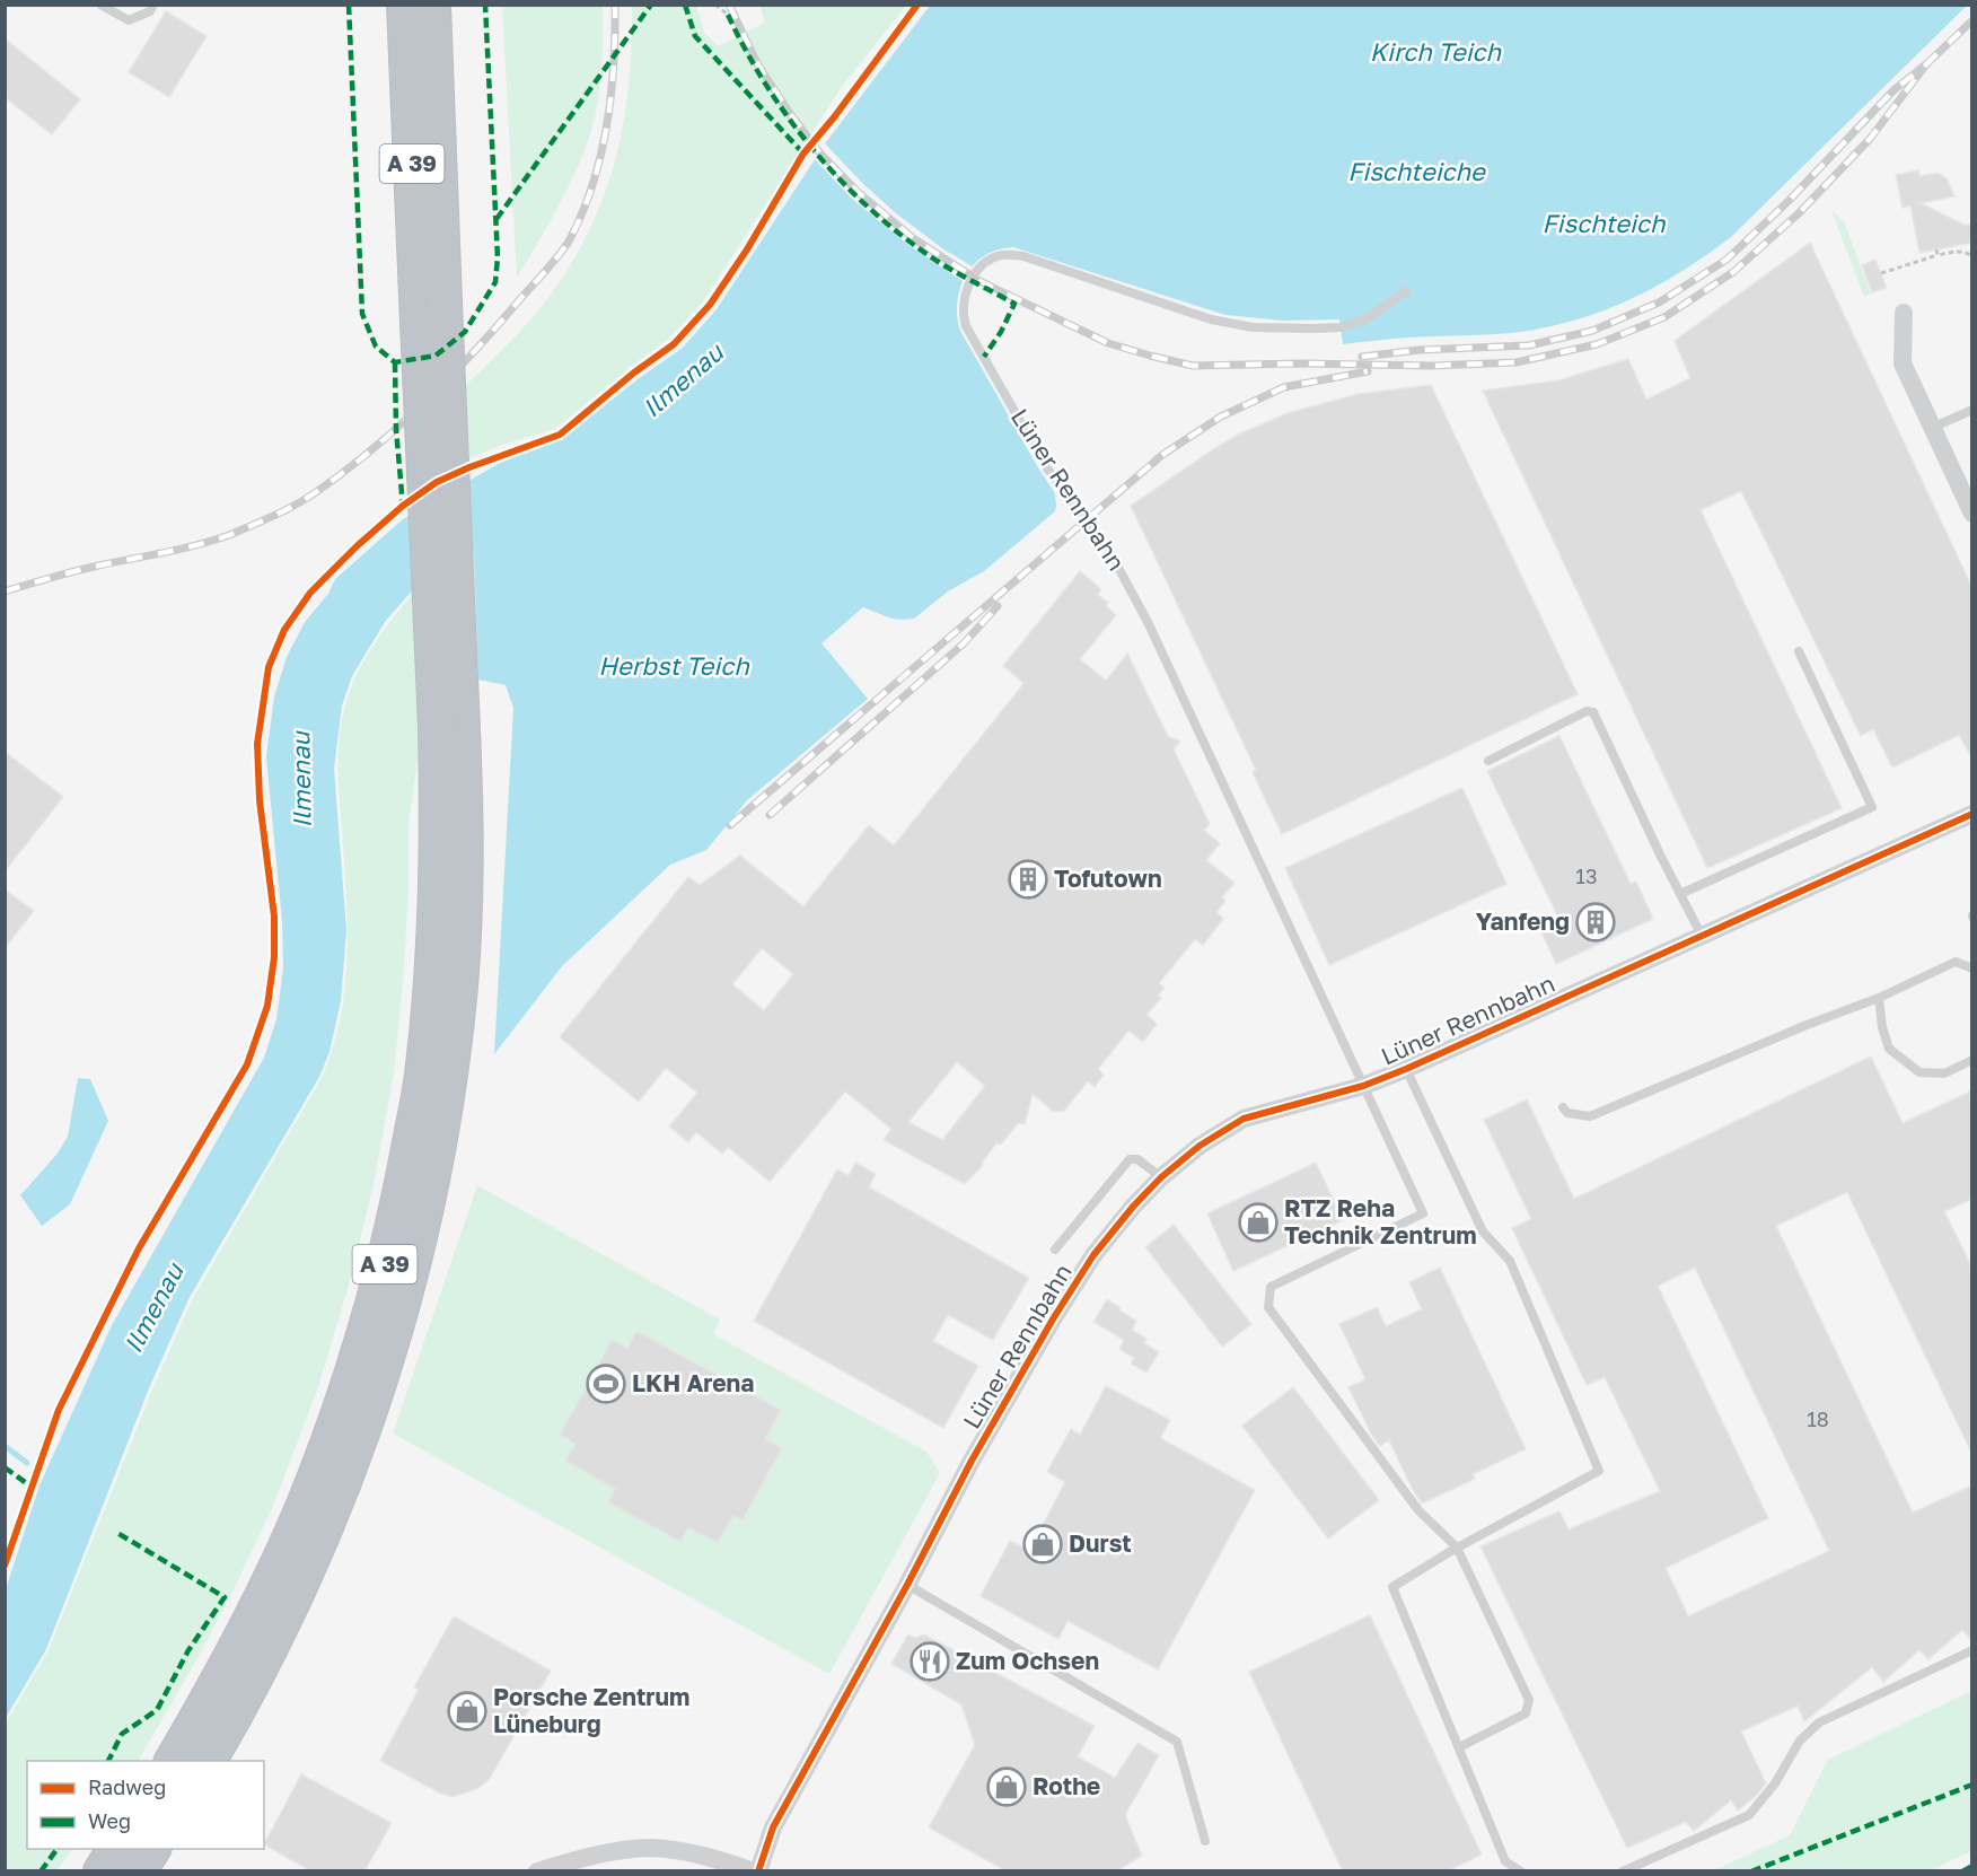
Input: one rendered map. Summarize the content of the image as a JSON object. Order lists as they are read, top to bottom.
{
  "streets": {
    "highway": ["A 39"],
    "street": ["Lüner Rennbahn"]
  },
  "water": [
    "Kirch Teich",
    "Fischteiche",
    "Fischteich",
    "Ilmenau",
    "Herbst Teich"
  ],
  "places": {
    "building": ["Tofutown", "Yanfeng"],
    "shop": [
      "RTZ Reha Technik Zentrum",
      "Durst",
      "Porsche Zentrum Lüneburg",
      "Rothe"
    ],
    "sports": ["LKH Arena"],
    "restaurant": ["Zum Ochsen"]
  },
  "house_numbers": ["13", "18"],
  "legend": ["Radweg", "Weg"]
}
